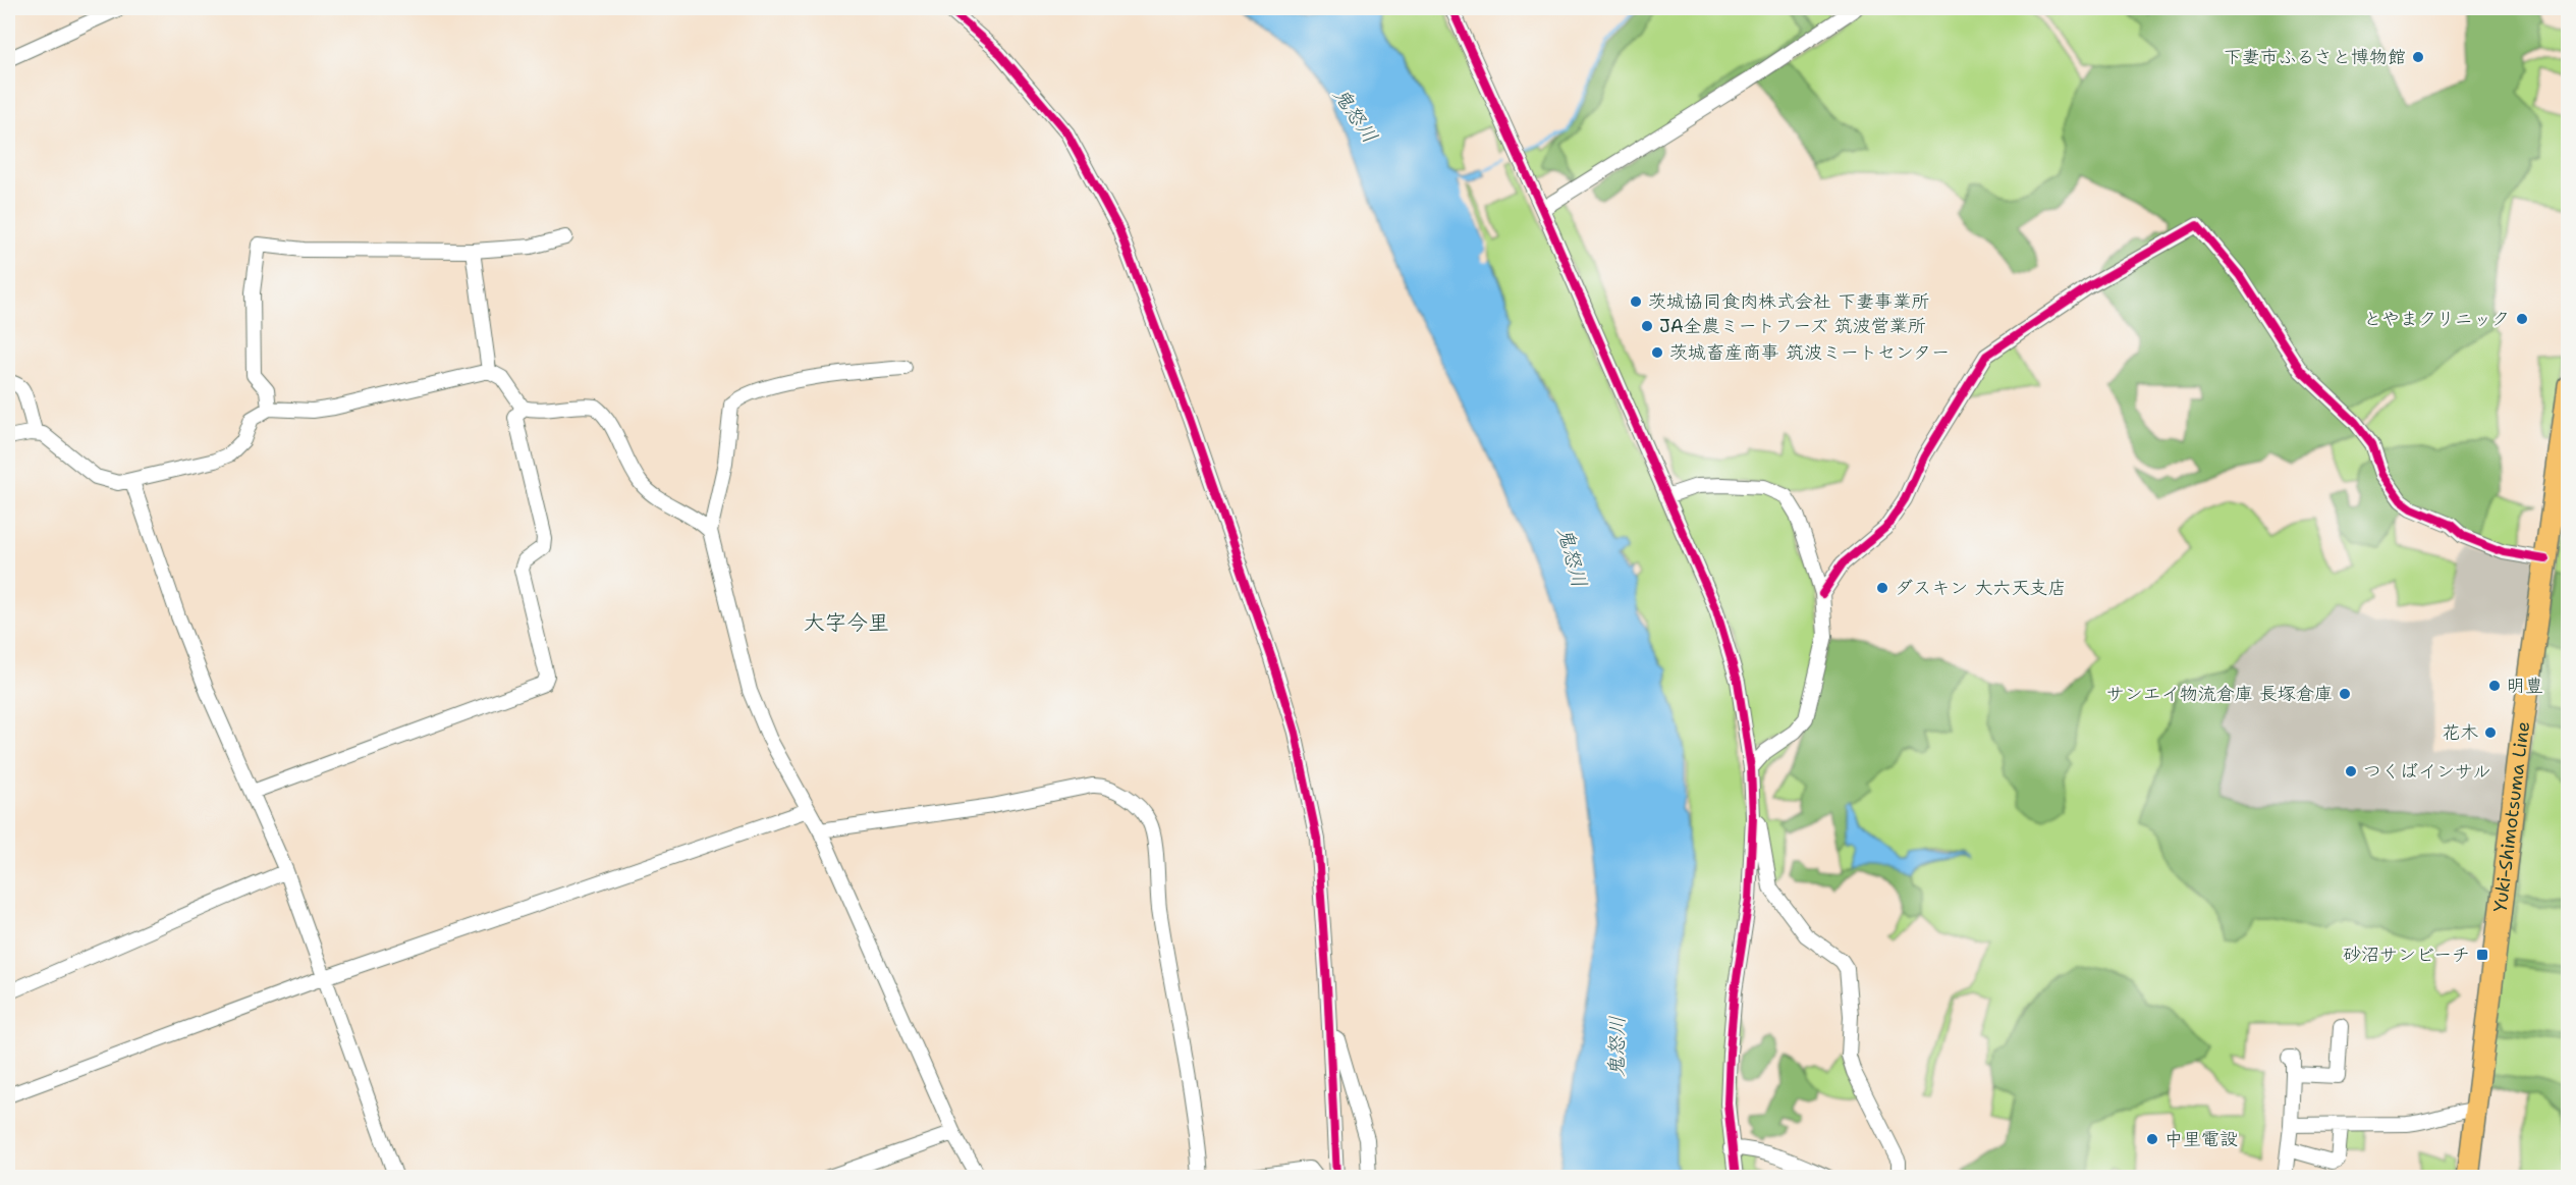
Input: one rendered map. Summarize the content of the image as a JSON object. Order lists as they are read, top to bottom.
{
  "streets": {
    "main road": ["Yuki-Shimotsuma Line"]
  },
  "districts": ["大字今里"],
  "water": ["鬼怒川"],
  "places": {
    "other": [
      "下妻市ふるさと博物館",
      "茨城協同食肉株式会社 下妻事業所",
      "とやまクリニック",
      "JA全農ミートフーズ 筑波営業所",
      "茨城畜産商事 筑波ミートセンター",
      "ダスキン 大六天支店",
      "明豊",
      "サンエイ物流倉庫 長塚倉庫",
      "花木",
      "つくばインサル",
      "中里電設"
    ],
    "transit": ["砂沼サンビーチ"]
  }
}
